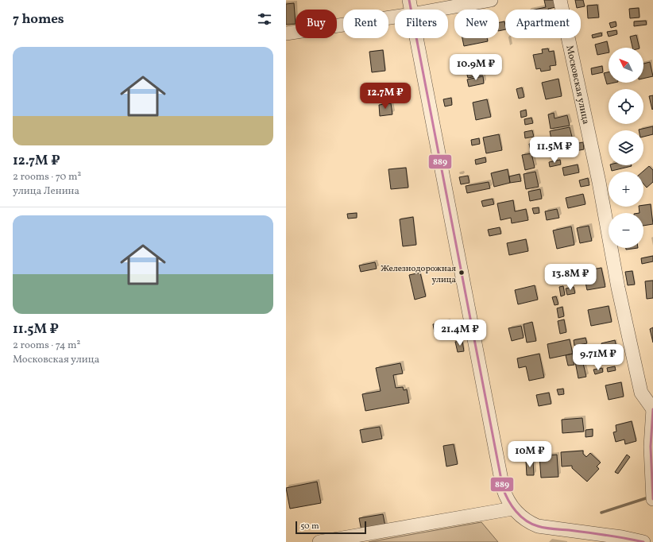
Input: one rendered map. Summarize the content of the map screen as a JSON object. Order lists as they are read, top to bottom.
{
  "streets": {
    "street": ["Московская улица"]
  },
  "places": ["Железнодорожная улица"],
  "lines": ["transit line 889"],
  "scale_bar": "50 m",
  "north": "top left",
  "page": {
    "heading": "7 homes",
    "chip": [
      "Buy",
      "Rent",
      "Filters",
      "New",
      "Apartment"
    ],
    "list": [
      {
        "name": "12.7M ₽",
        "note": "2 rooms · 70 m² · улица Ленина"
      },
      {
        "name": "11.5M ₽",
        "note": "2 rooms · 74 m² · Московская улица"
      }
    ],
    "map_buttons": ["+", "−"],
    "price": [
      "10.9M ₽",
      "12.7M ₽",
      "11.5M ₽",
      "13.8M ₽",
      "21.4M ₽",
      "9.71M ₽",
      "10M ₽"
    ],
    "scale": "50 m"
  }
}
